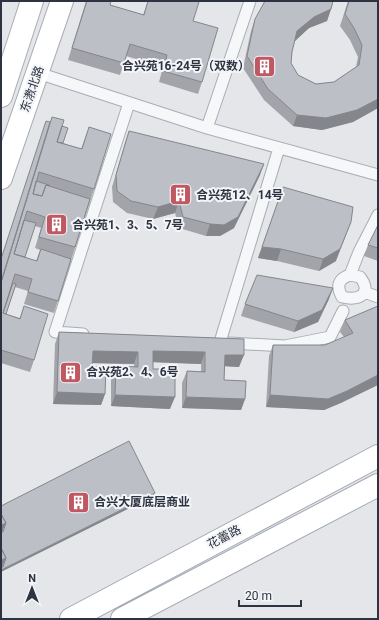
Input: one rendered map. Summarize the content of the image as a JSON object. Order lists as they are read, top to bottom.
{
  "streets": {
    "main road": ["东漖北路", "花蕾路"]
  },
  "places": {
    "building": [
      "合兴苑16-24号（双数）",
      "合兴苑12、14号",
      "合兴苑1、3、5、7号",
      "合兴苑2、4、6号",
      "合兴大厦底层商业"
    ]
  },
  "scale_bar": "20 m",
  "north": "top"
}
